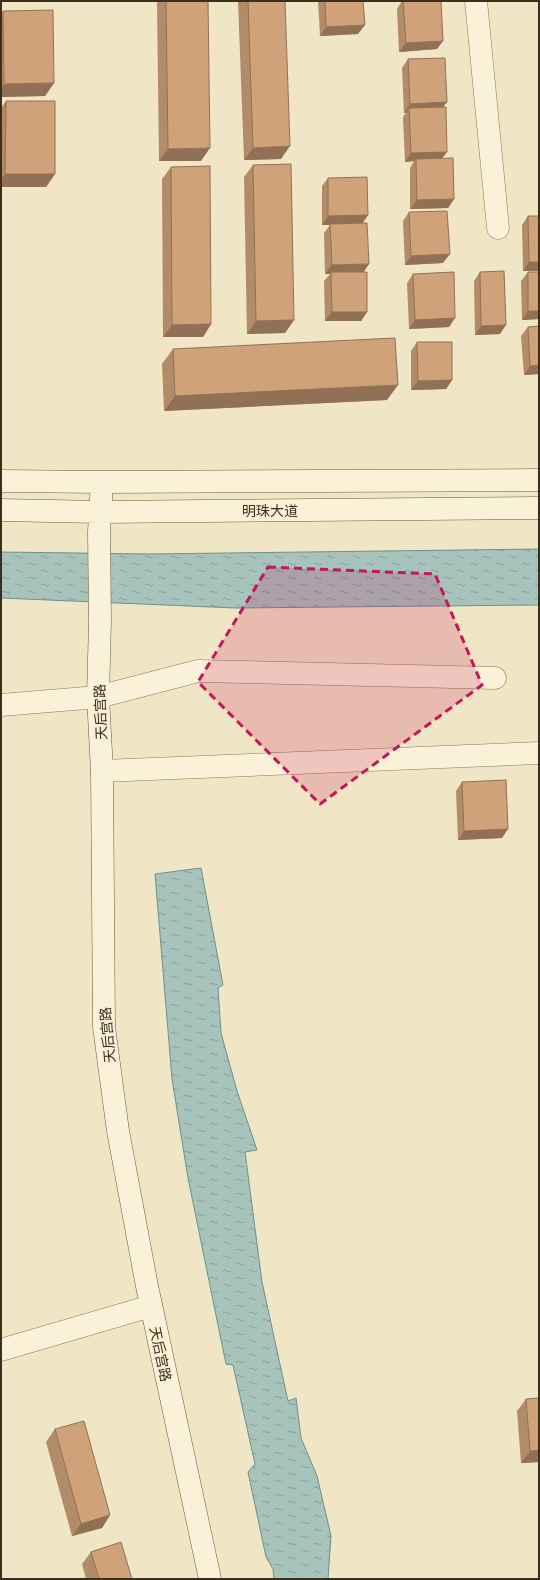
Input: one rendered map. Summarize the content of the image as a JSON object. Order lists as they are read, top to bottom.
{
  "streets": {
    "street": ["明珠大道", "天后宫路"]
  },
  "crossings": [
    ["明珠大道", "天后宫路"]
  ]
}
